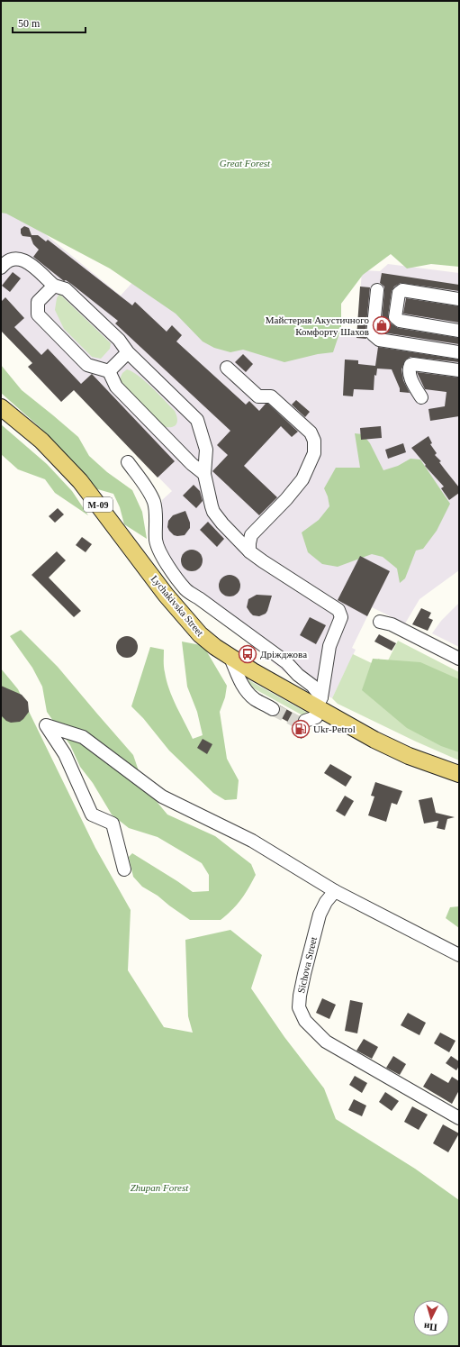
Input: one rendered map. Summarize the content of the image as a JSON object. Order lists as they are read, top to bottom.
{
  "streets": {
    "main road": ["М-09", "Lychakivska Street"],
    "street": ["Sichova Street"]
  },
  "parks": ["Great Forest", "Zhupan Forest"],
  "places": {
    "shop": ["Майстерня Акустичного Комфорту Шахов"],
    "bus stop": ["Дріжджова"],
    "fuel station": ["Ukr-Petrol"]
  },
  "scale_bar": "50 m",
  "north": "bottom"
}
